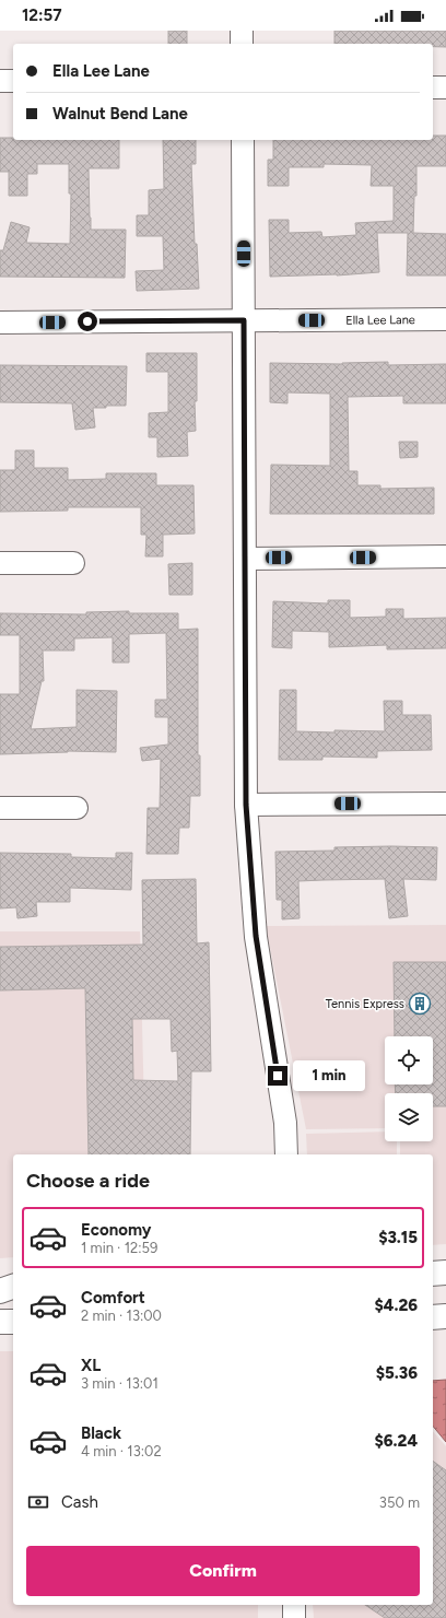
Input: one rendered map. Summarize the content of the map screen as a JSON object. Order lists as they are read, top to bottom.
{
  "streets": {
    "street": ["Ella Lee Lane"]
  },
  "places": {
    "building": ["Tennis Express"]
  },
  "page": {
    "status": "12:57",
    "banner": ["Ella Lee Lane", "Walnut Bend Lane"],
    "bubble": "1 min",
    "heading": "Choose a ride",
    "list": [
      {
        "name": "Economy",
        "note": "1 min · 12:59",
        "value": "$3.15"
      },
      {
        "name": "Comfort",
        "note": "2 min · 13:00",
        "value": "$4.26"
      },
      {
        "name": "XL",
        "note": "3 min · 13:01",
        "value": "$5.36"
      },
      {
        "name": "Black",
        "note": "4 min · 13:02",
        "value": "$6.24"
      }
    ],
    "pay": ["Cash", "350 m"],
    "buttons": "Confirm"
  }
}
